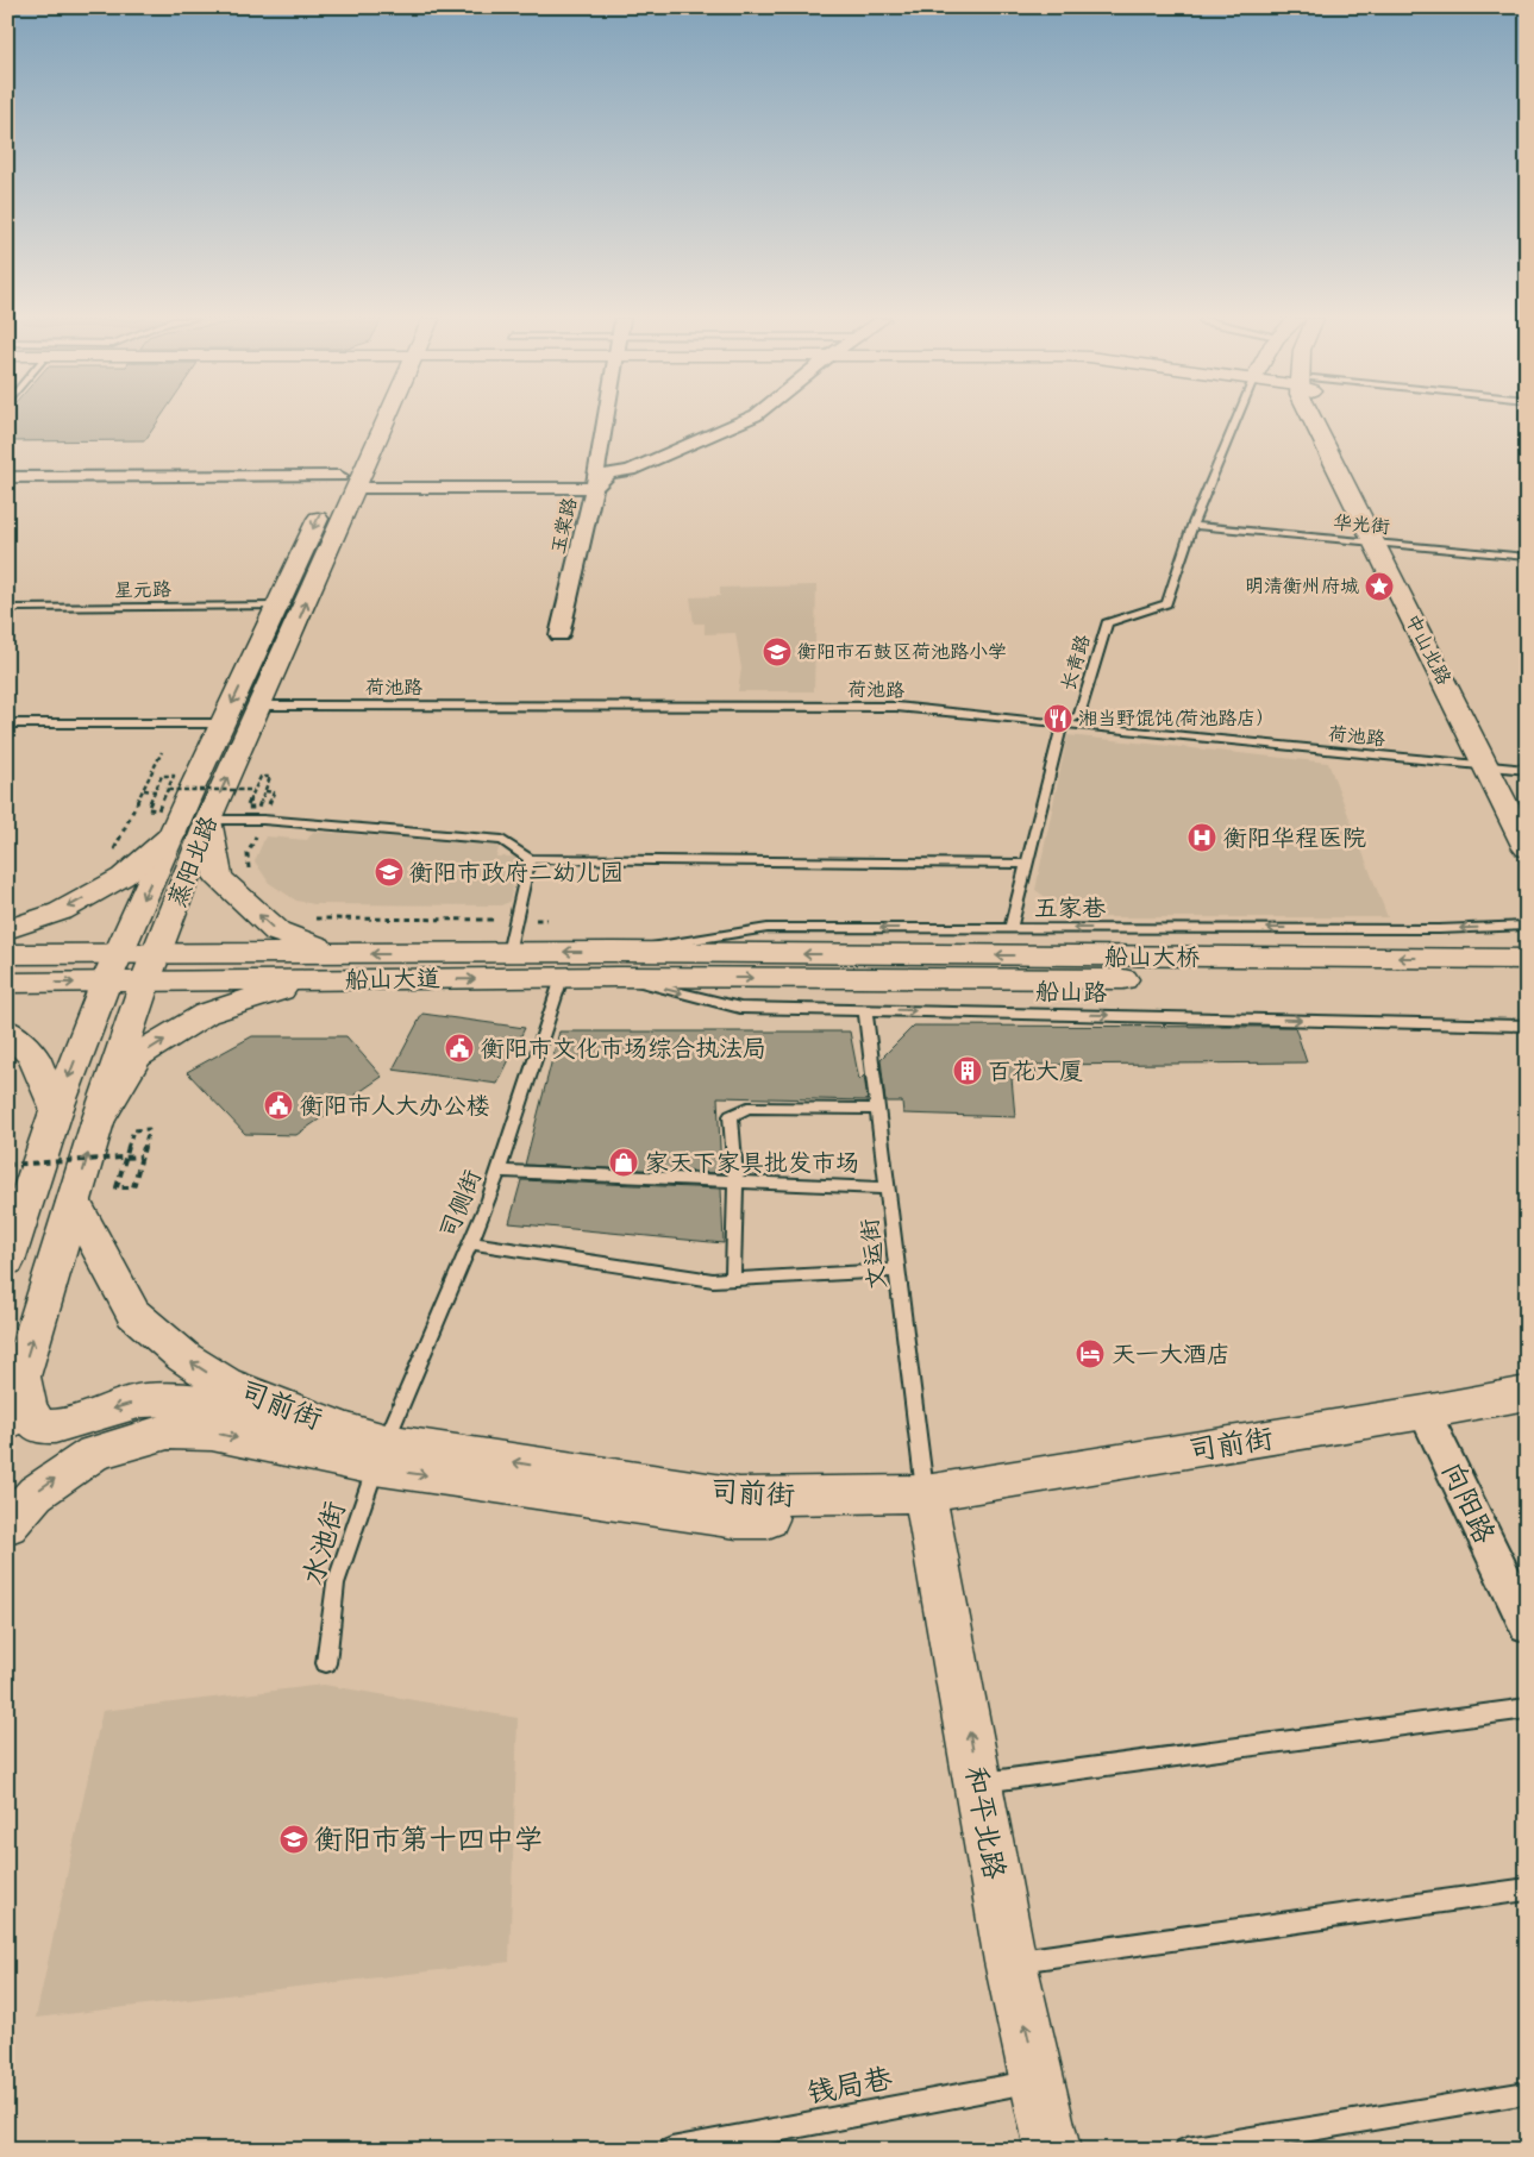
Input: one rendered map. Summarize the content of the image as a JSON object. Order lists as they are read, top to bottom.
{
  "streets": {
    "main road": [
      "中山北路",
      "蒸阳北路",
      "船山大桥",
      "船山大道",
      "司前街",
      "和平北路"
    ],
    "street": ["玉棠路", "向阳路"],
    "lane": [
      "华光街",
      "星元路",
      "长青路",
      "荷池路",
      "五家巷",
      "船山路",
      "司侧街",
      "文运街",
      "水池街",
      "钱局巷"
    ]
  },
  "crossings": [
    ["华光街", "中山北路"],
    ["华光街", "长青路"],
    ["星元路", "蒸阳北路"],
    ["中山北路", "荷池路"],
    ["长青路", "荷池路"],
    ["长青路", "五家巷"],
    ["荷池路", "蒸阳北路"],
    ["蒸阳北路", "船山大道"],
    ["蒸阳北路", "司前街"],
    ["五家巷", "船山大道"],
    ["五家巷", "船山路"],
    ["船山大桥", "船山大道"],
    ["船山大道", "船山路"],
    ["船山大道", "司侧街"],
    ["船山路", "文运街"],
    ["司侧街", "司前街"],
    ["司侧街", "水池街"],
    ["文运街", "司前街"],
    ["文运街", "和平北路"],
    ["司前街", "向阳路"],
    ["司前街", "水池街"],
    ["司前街", "和平北路"],
    ["和平北路", "钱局巷"]
  ],
  "one_way": ["船山路", "和平北路"],
  "places": {
    "place": ["明清衡州府城"],
    "school or university": ["衡阳市石鼓区荷池路小学", "衡阳市政府二幼儿园", "衡阳市第十四中学"],
    "restaurant": ["湘当野馄饨(荷池路店）"],
    "hospital": ["衡阳华程医院"],
    "public building": ["衡阳市文化市场综合执法局", "衡阳市人大办公楼"],
    "building": ["百花大厦"],
    "shop": ["家天下家具批发市场"],
    "hotel": ["天一大酒店"]
  }
}
